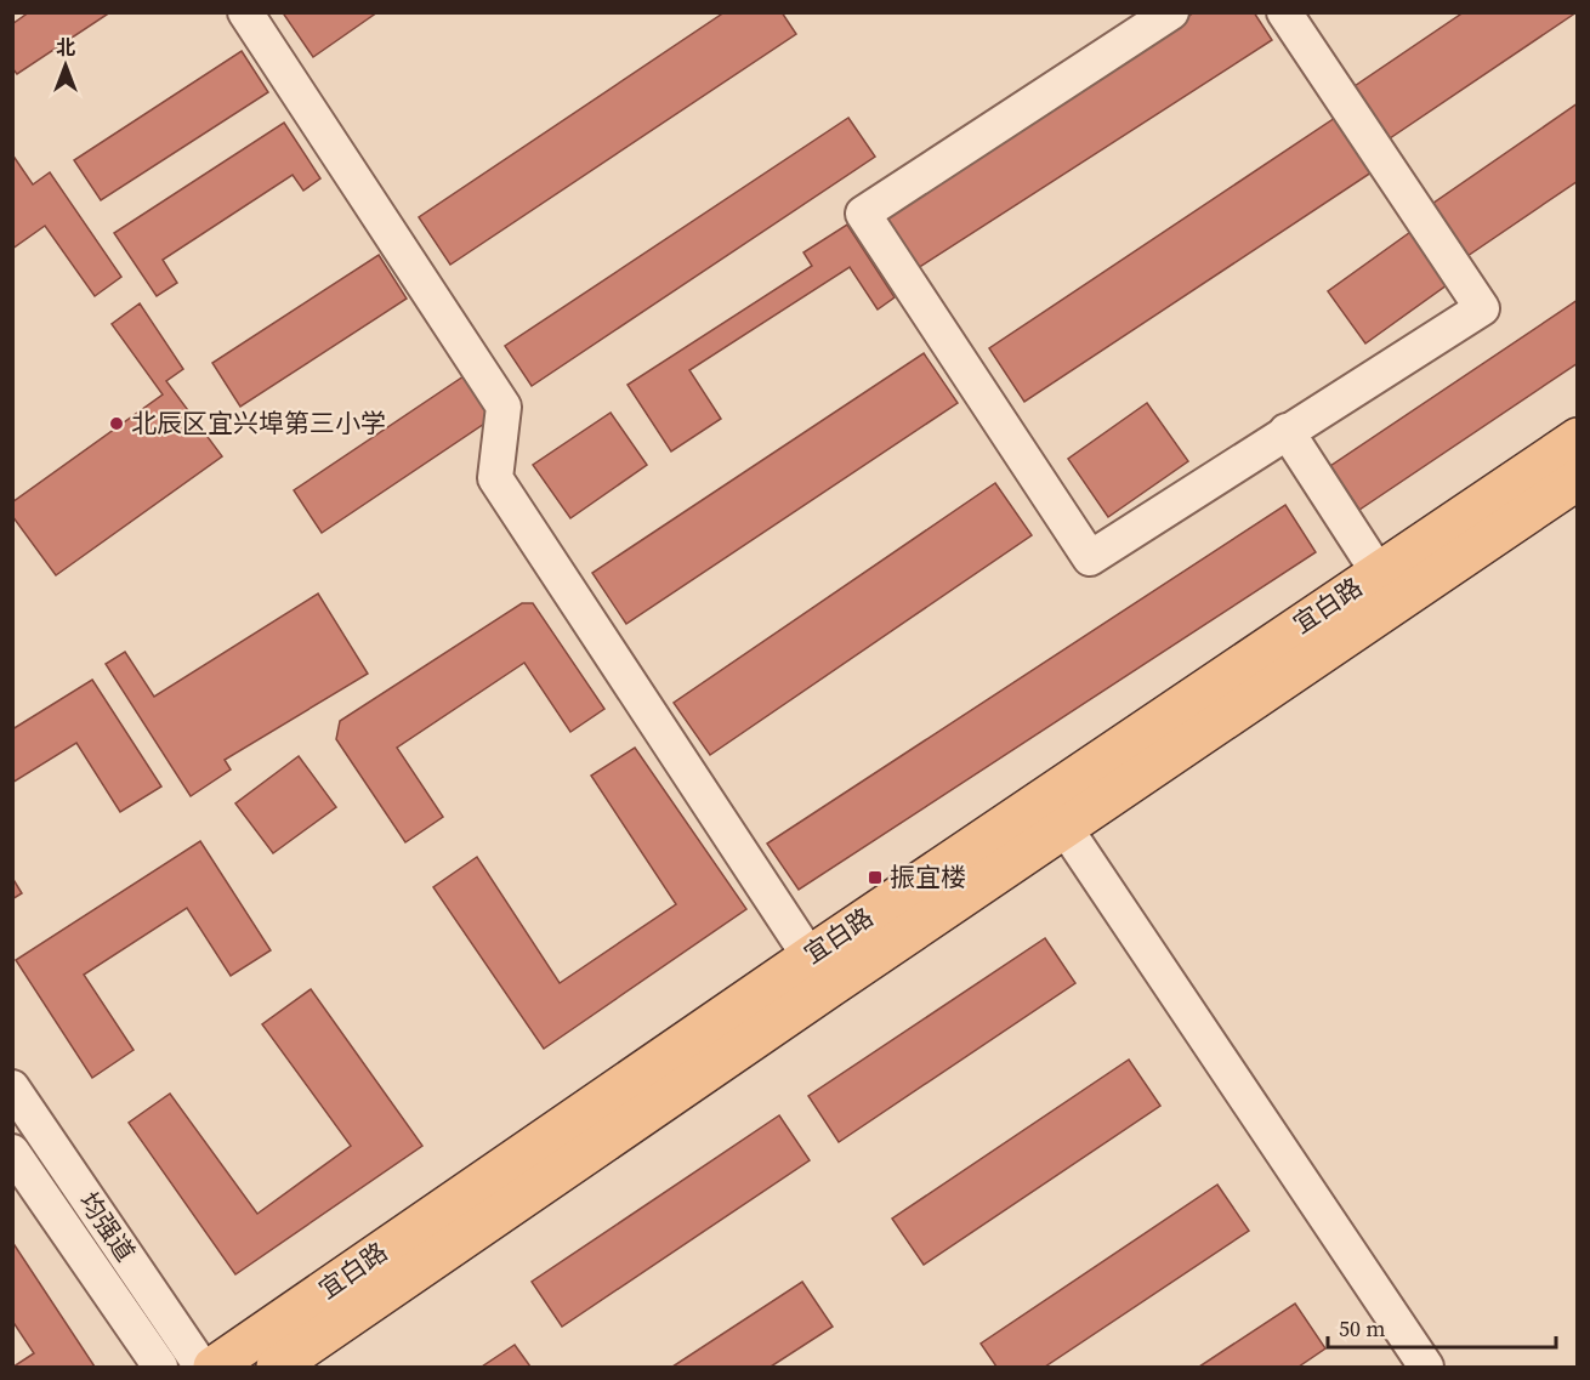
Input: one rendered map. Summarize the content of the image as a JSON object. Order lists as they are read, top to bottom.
{
  "streets": {
    "main road": ["宜白路"],
    "street": ["均强道"]
  },
  "places": {
    "other": ["北辰区宜兴埠第三小学"],
    "transit": ["振宜楼"]
  },
  "scale_bar": "50 m",
  "north": "top"
}
